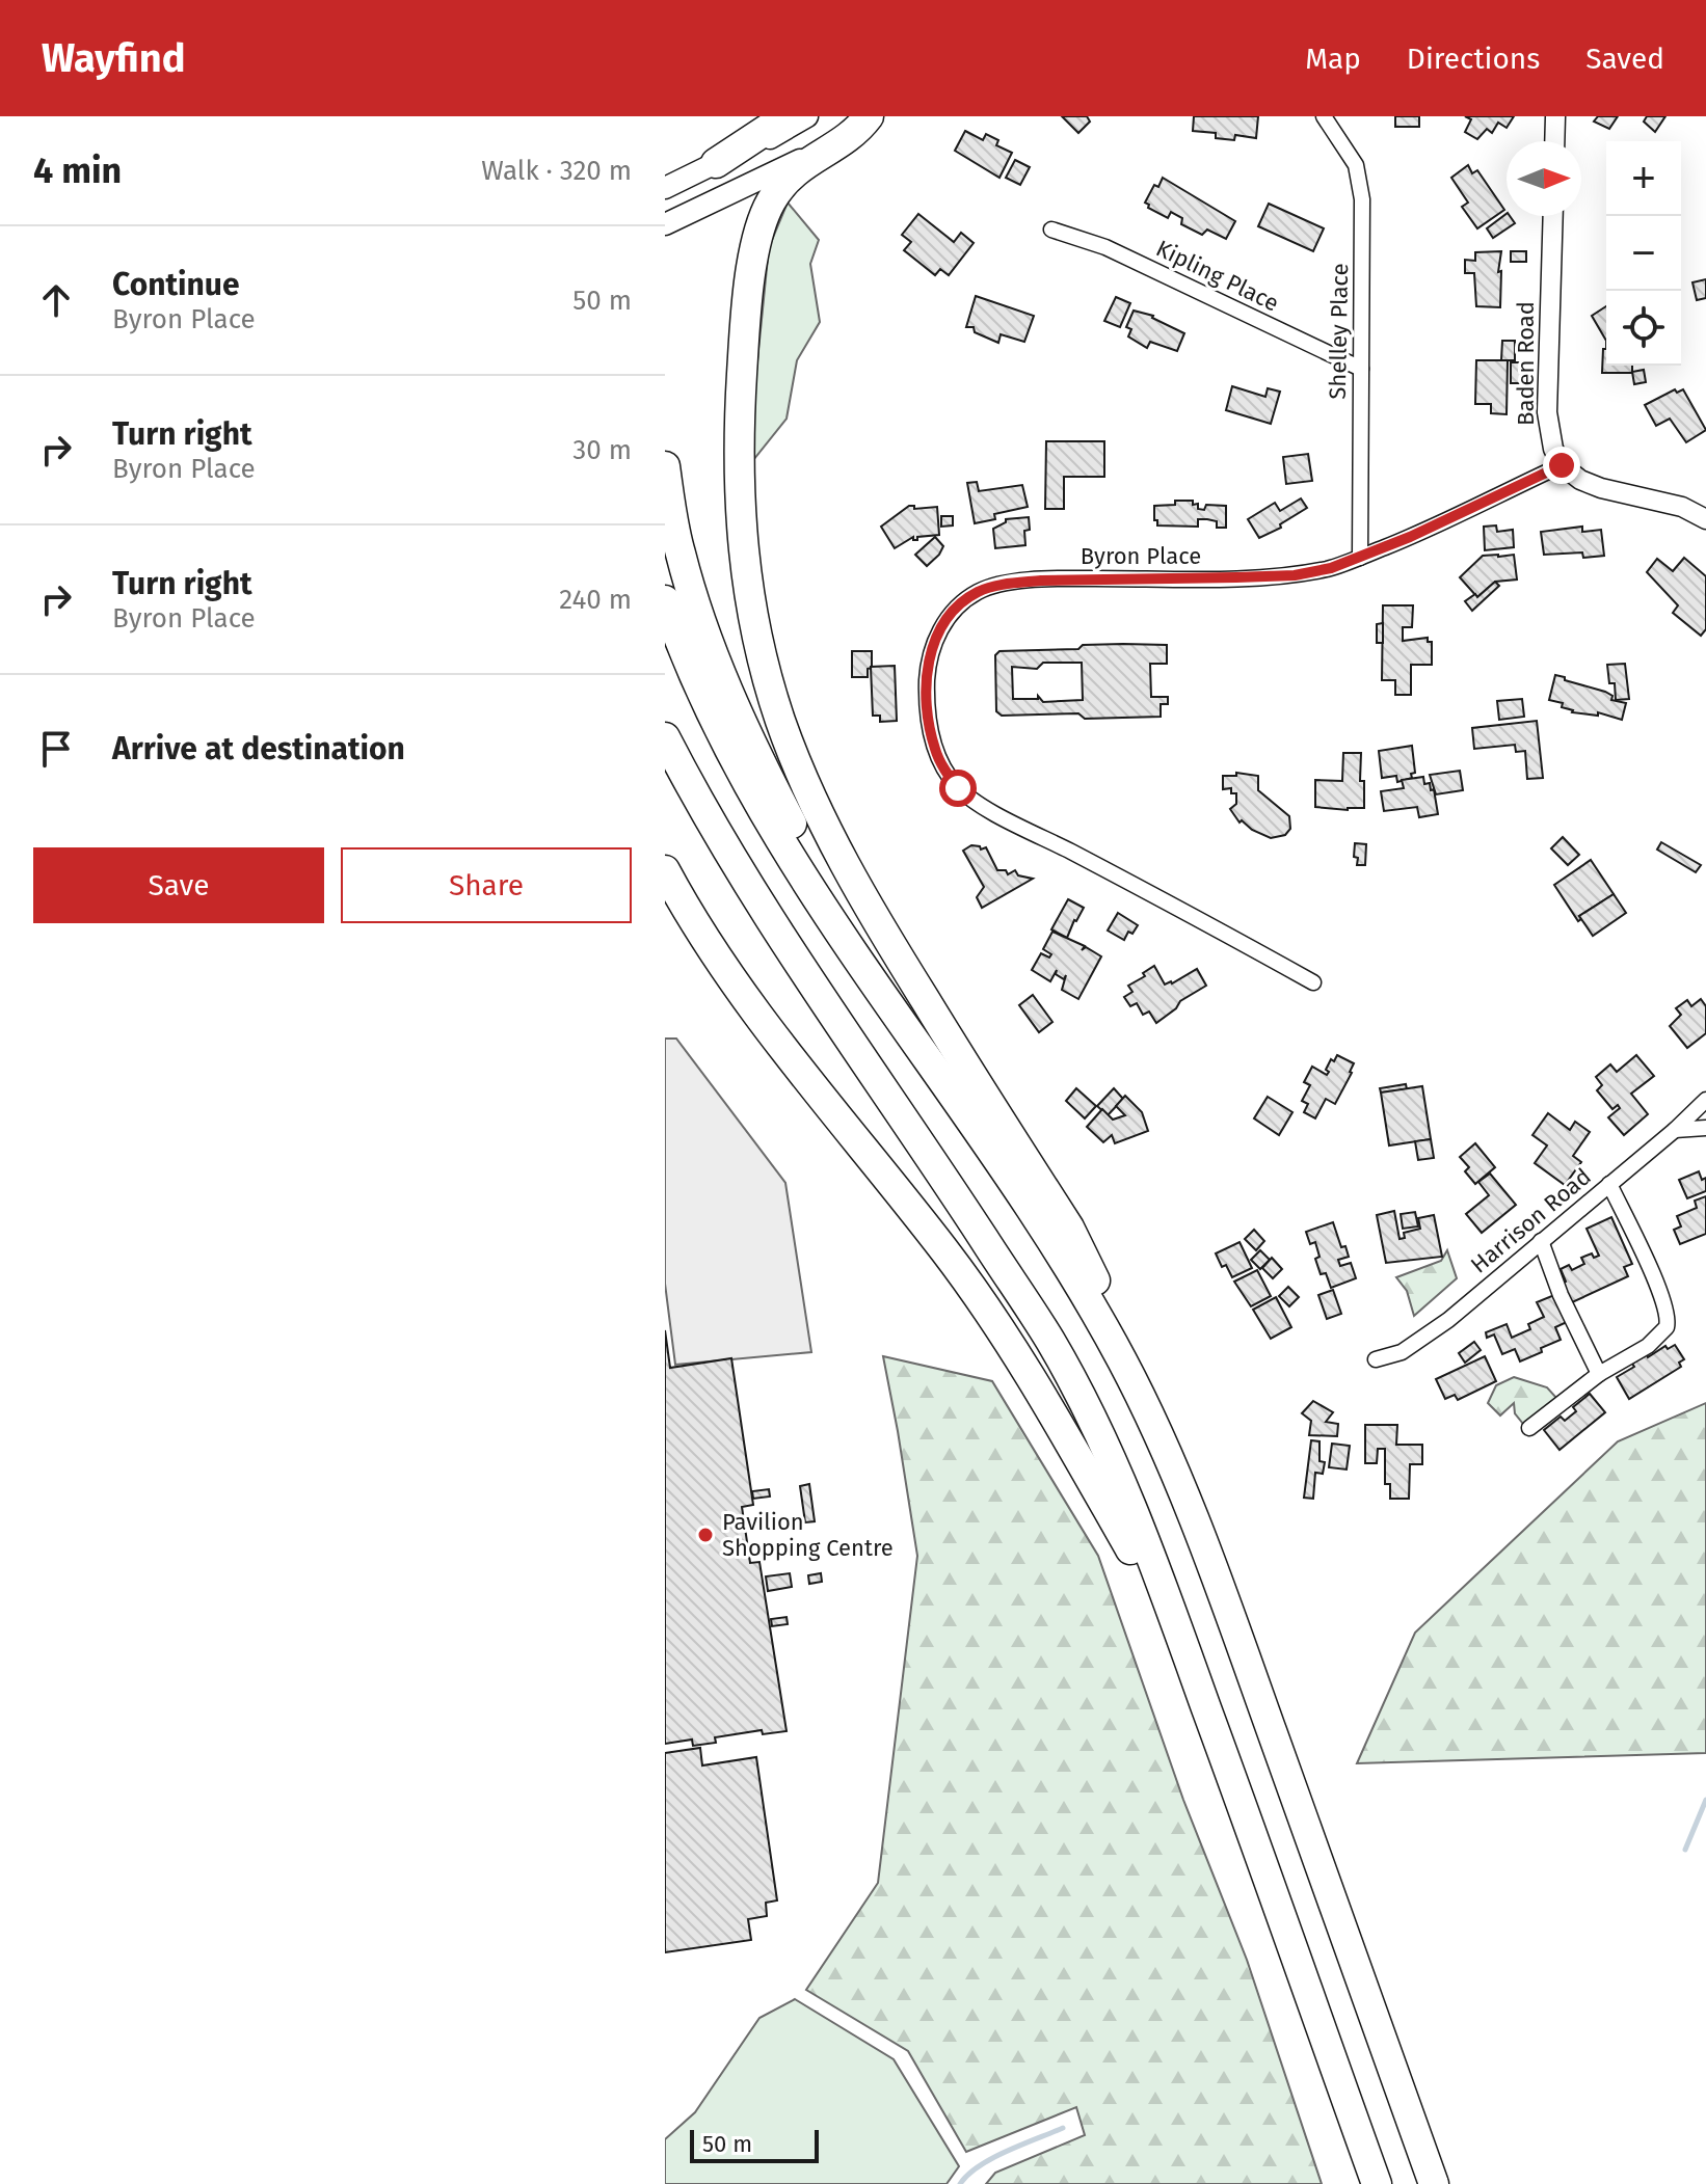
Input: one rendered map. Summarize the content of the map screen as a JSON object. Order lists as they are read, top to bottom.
{
  "streets": {
    "street": [
      "Kipling Place",
      "Shelley Place",
      "Baden Road",
      "Byron Place",
      "Harrison Road"
    ]
  },
  "crossings": [
    ["Kipling Place", "Shelley Place"],
    ["Shelley Place", "Byron Place"],
    ["Baden Road", "Byron Place"]
  ],
  "places": ["Pavilion Shopping Centre"],
  "scale_bar": "50 m",
  "north": "right",
  "page": {
    "header": "Wayfind",
    "nav": ["Map", "Directions", "Saved"],
    "heading": ["4 min", "Walk · 320 m"],
    "map_buttons": ["+", "−"],
    "list": [
      ["Continue", "Byron Place", "50 m"],
      ["Turn right", "Byron Place", "30 m"],
      ["Turn right", "Byron Place", "240 m"],
      "Arrive at destination"
    ],
    "buttons": ["Save", "Share"],
    "scale": "50 m"
  }
}
